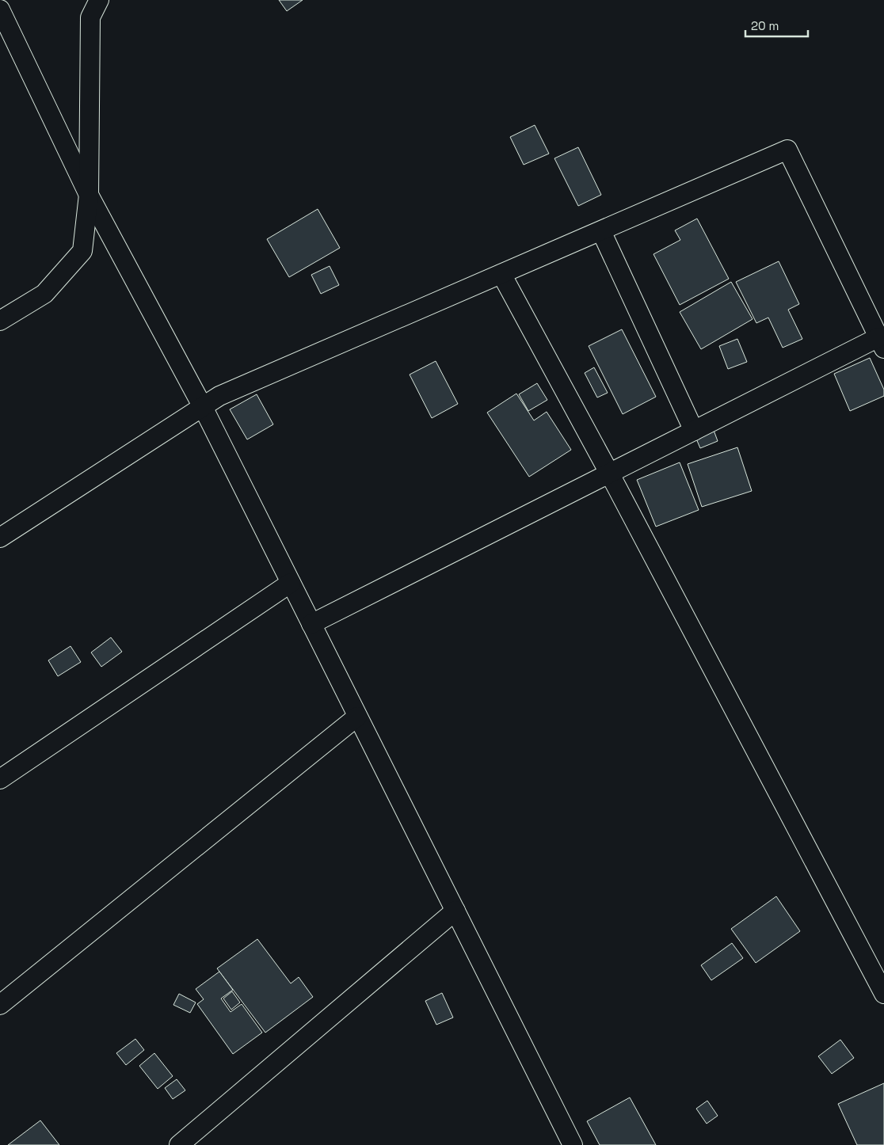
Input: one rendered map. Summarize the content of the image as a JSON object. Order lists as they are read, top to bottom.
{
  "scale_bar": "20 m"
}
